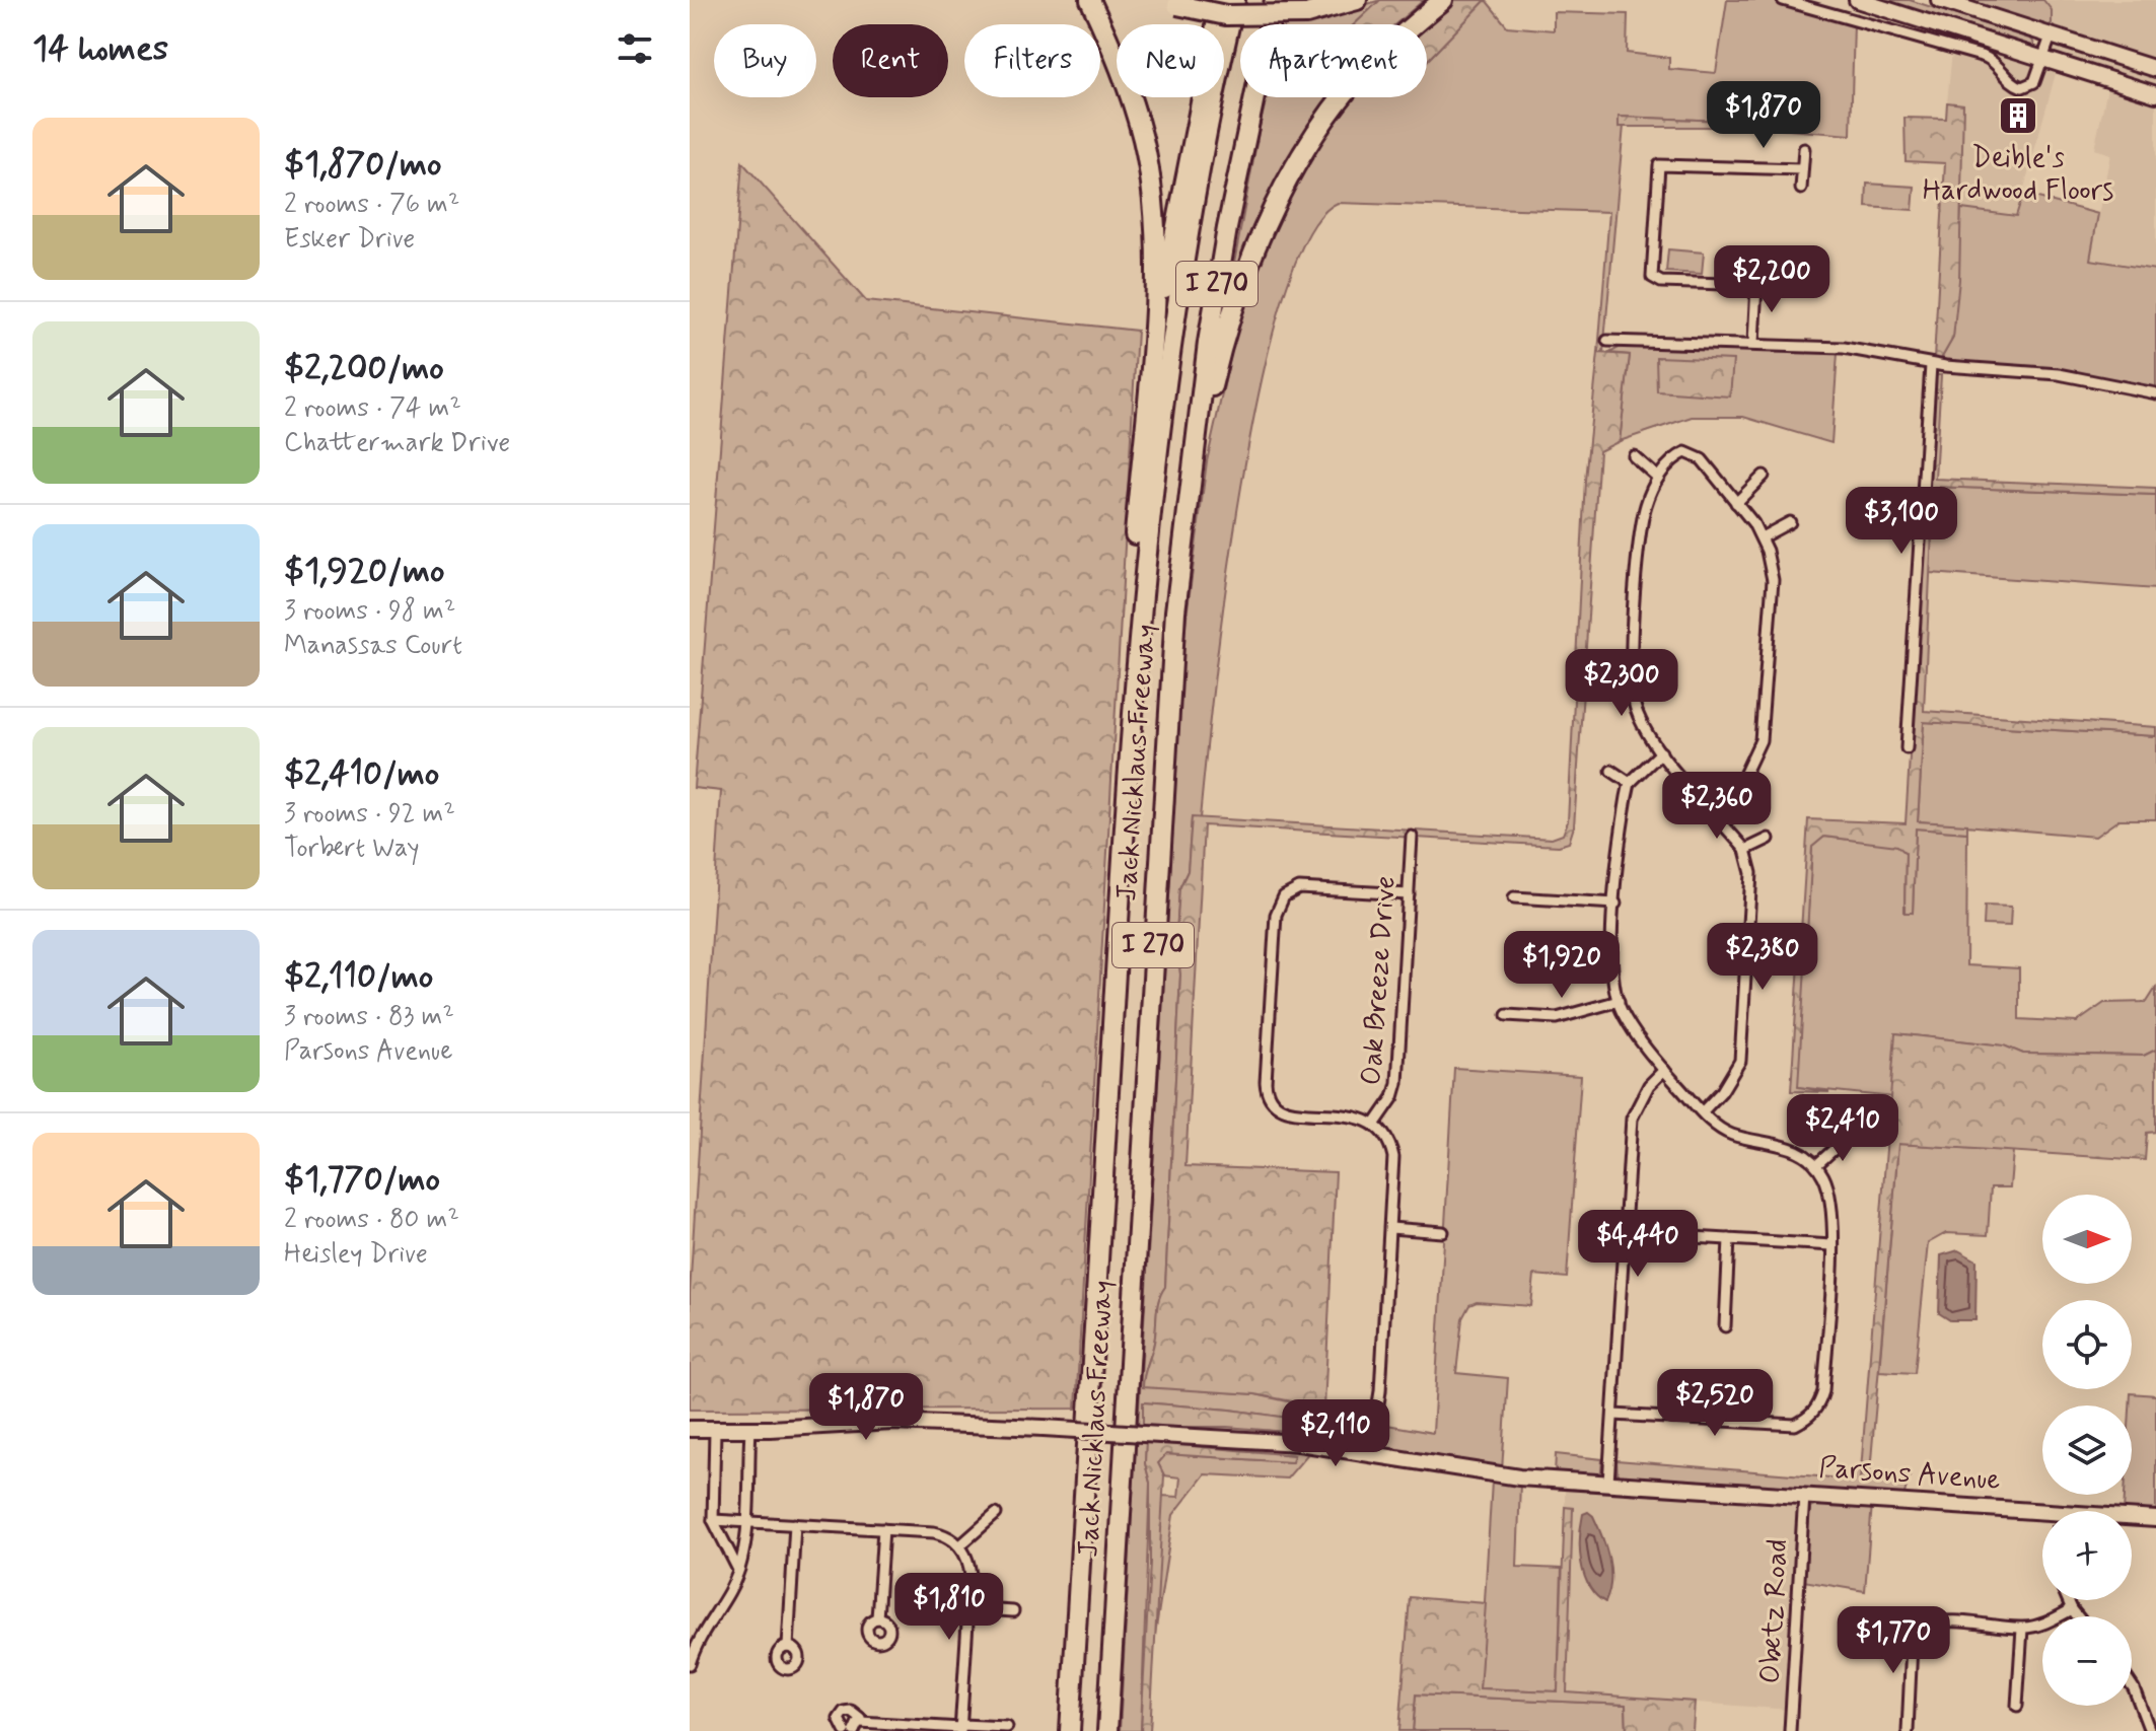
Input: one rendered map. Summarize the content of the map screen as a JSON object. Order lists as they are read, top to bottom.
{
  "streets": {
    "highway": ["I 270", "Jack Nicklaus Freeway"],
    "street": ["Oak Breeze Drive", "Parsons Avenue", "Obetz Road"]
  },
  "crossings": [
    ["Parsons Avenue", "Obetz Road"]
  ],
  "places": {
    "building": ["Deible's Hardwood Floors"]
  },
  "north": "right",
  "page": {
    "heading": "14 homes",
    "chip": [
      "Buy",
      "Rent",
      "Filters",
      "New",
      "Apartment"
    ],
    "price": [
      "$1,870",
      "$2,200",
      "$3,100",
      "$2,300",
      "$2,360",
      "$2,380",
      "$1,920",
      "$2,410",
      "$4,440",
      "$2,520",
      "$1,870",
      "$2,110",
      "$1,810",
      "$1,770"
    ],
    "list": [
      {
        "name": "$1,870/mo",
        "note": "2 rooms · 76 m² · Esker Drive"
      },
      {
        "name": "$2,200/mo",
        "note": "2 rooms · 74 m² · Chattermark Drive"
      },
      {
        "name": "$1,920/mo",
        "note": "3 rooms · 98 m² · Manassas Court"
      },
      {
        "name": "$2,410/mo",
        "note": "3 rooms · 92 m² · Torbert Way"
      },
      {
        "name": "$2,110/mo",
        "note": "3 rooms · 83 m² · Parsons Avenue"
      },
      {
        "name": "$1,770/mo",
        "note": "2 rooms · 80 m² · Heisley Drive"
      }
    ],
    "map_buttons": ["+", "−"]
  }
}
